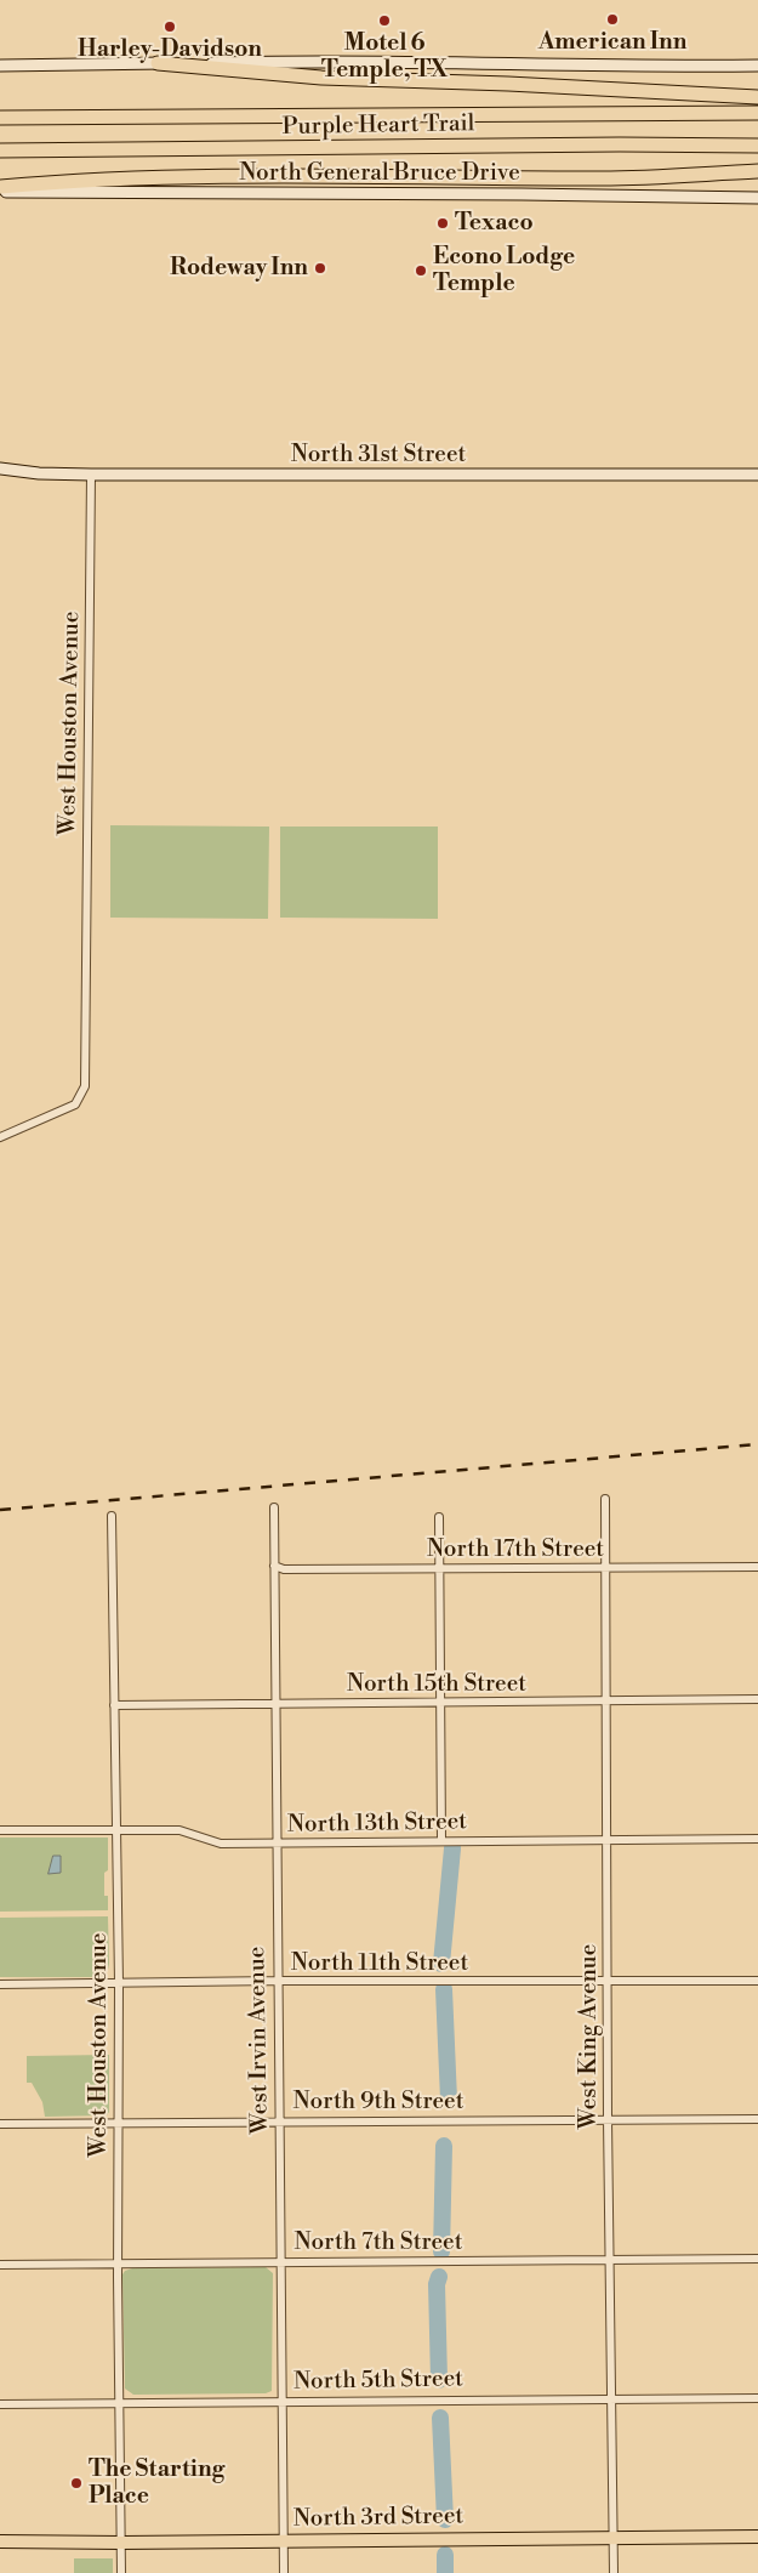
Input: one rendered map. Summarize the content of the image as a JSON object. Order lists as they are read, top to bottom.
{
  "streets": {
    "highway": ["Purple Heart Trail"],
    "main road": ["North General Bruce Drive", "North 31st Street", "North 3rd Street"],
    "street": [
      "West Houston Avenue",
      "North 17th Street",
      "North 15th Street",
      "North 13th Street",
      "North 11th Street",
      "West King Avenue",
      "West Irvin Avenue",
      "North 9th Street",
      "North 7th Street",
      "North 5th Street"
    ]
  },
  "crossings": [
    ["North 31st Street", "West Houston Avenue"],
    ["West Houston Avenue", "North 15th Street"],
    ["West Houston Avenue", "North 13th Street"],
    ["West Houston Avenue", "North 11th Street"],
    ["West Houston Avenue", "North 9th Street"],
    ["West Houston Avenue", "North 7th Street"],
    ["West Houston Avenue", "North 5th Street"],
    ["West Houston Avenue", "North 3rd Street"],
    ["North 17th Street", "West King Avenue"],
    ["North 17th Street", "West Irvin Avenue"],
    ["North 15th Street", "West King Avenue"],
    ["North 15th Street", "West Irvin Avenue"],
    ["North 13th Street", "West King Avenue"],
    ["North 13th Street", "West Irvin Avenue"],
    ["North 11th Street", "West King Avenue"],
    ["North 11th Street", "West Irvin Avenue"],
    ["West King Avenue", "North 9th Street"],
    ["West King Avenue", "North 7th Street"],
    ["West King Avenue", "North 5th Street"],
    ["West King Avenue", "North 3rd Street"],
    ["West Irvin Avenue", "North 9th Street"],
    ["West Irvin Avenue", "North 7th Street"],
    ["West Irvin Avenue", "North 5th Street"],
    ["West Irvin Avenue", "North 3rd Street"]
  ],
  "places": [
    "American Inn",
    "Motel 6 Temple, TX",
    "Harley-Davidson",
    "Texaco",
    "Rodeway Inn",
    "Econo Lodge Temple",
    "The Starting Place"
  ]
}
